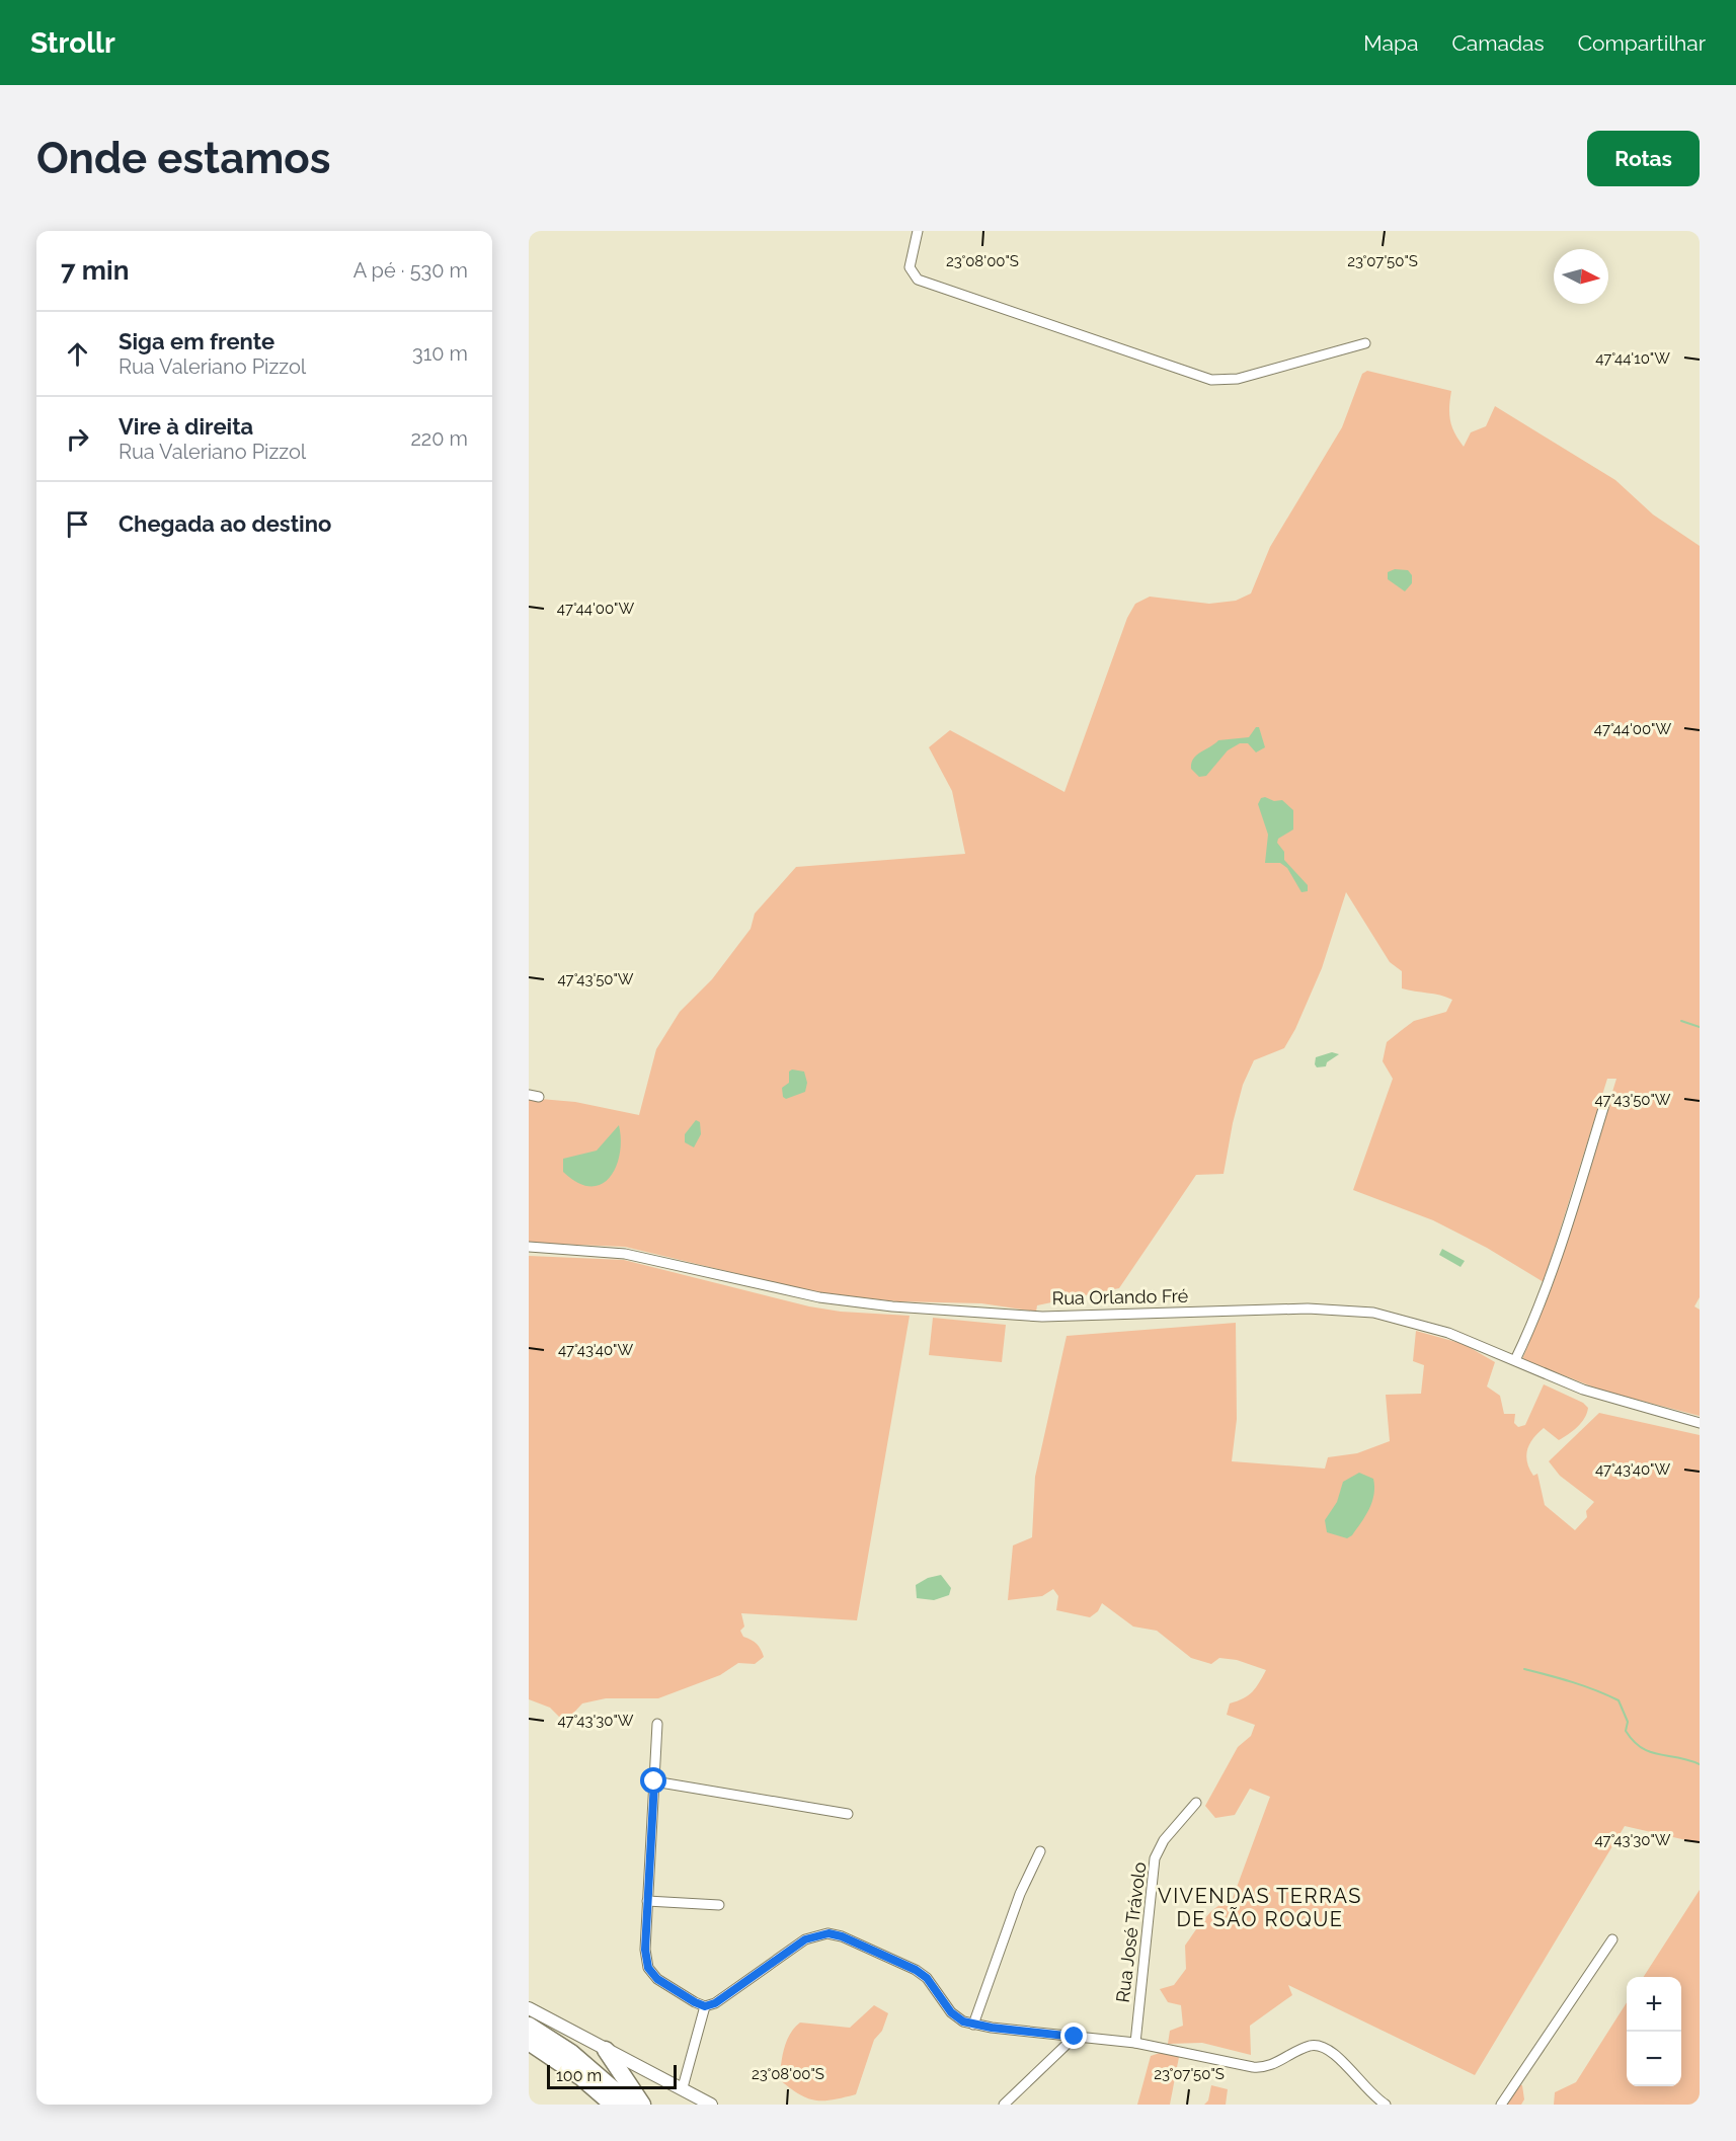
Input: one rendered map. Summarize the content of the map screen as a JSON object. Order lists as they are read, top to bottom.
{
  "streets": {
    "street": ["Rua Orlando Fré", "Rua José Trávolo"]
  },
  "districts": ["VIVENDAS TERRAS DE SÃO ROQUE"],
  "scale_bar": "100 m",
  "north": "right",
  "page": {
    "header": "Strollr",
    "nav": ["Mapa", "Camadas", "Compartilhar"],
    "buttons": "Rotas",
    "title": "Onde estamos",
    "heading": ["7 min", "A pé · 530 m"],
    "list": [
      ["Siga em frente", "Rua Valeriano Pizzol", "310 m"],
      ["Vire à direita", "Rua Valeriano Pizzol", "220 m"],
      "Chegada ao destino"
    ],
    "map_buttons": ["+", "−"],
    "scale": "100 m"
  },
  "coordinates": [
    "23°08'00\"S",
    "23°07'50\"S",
    "47°44'10\"W",
    "47°44'00\"W",
    "47°43'50\"W",
    "47°43'40\"W",
    "47°43'30\"W"
  ]
}
